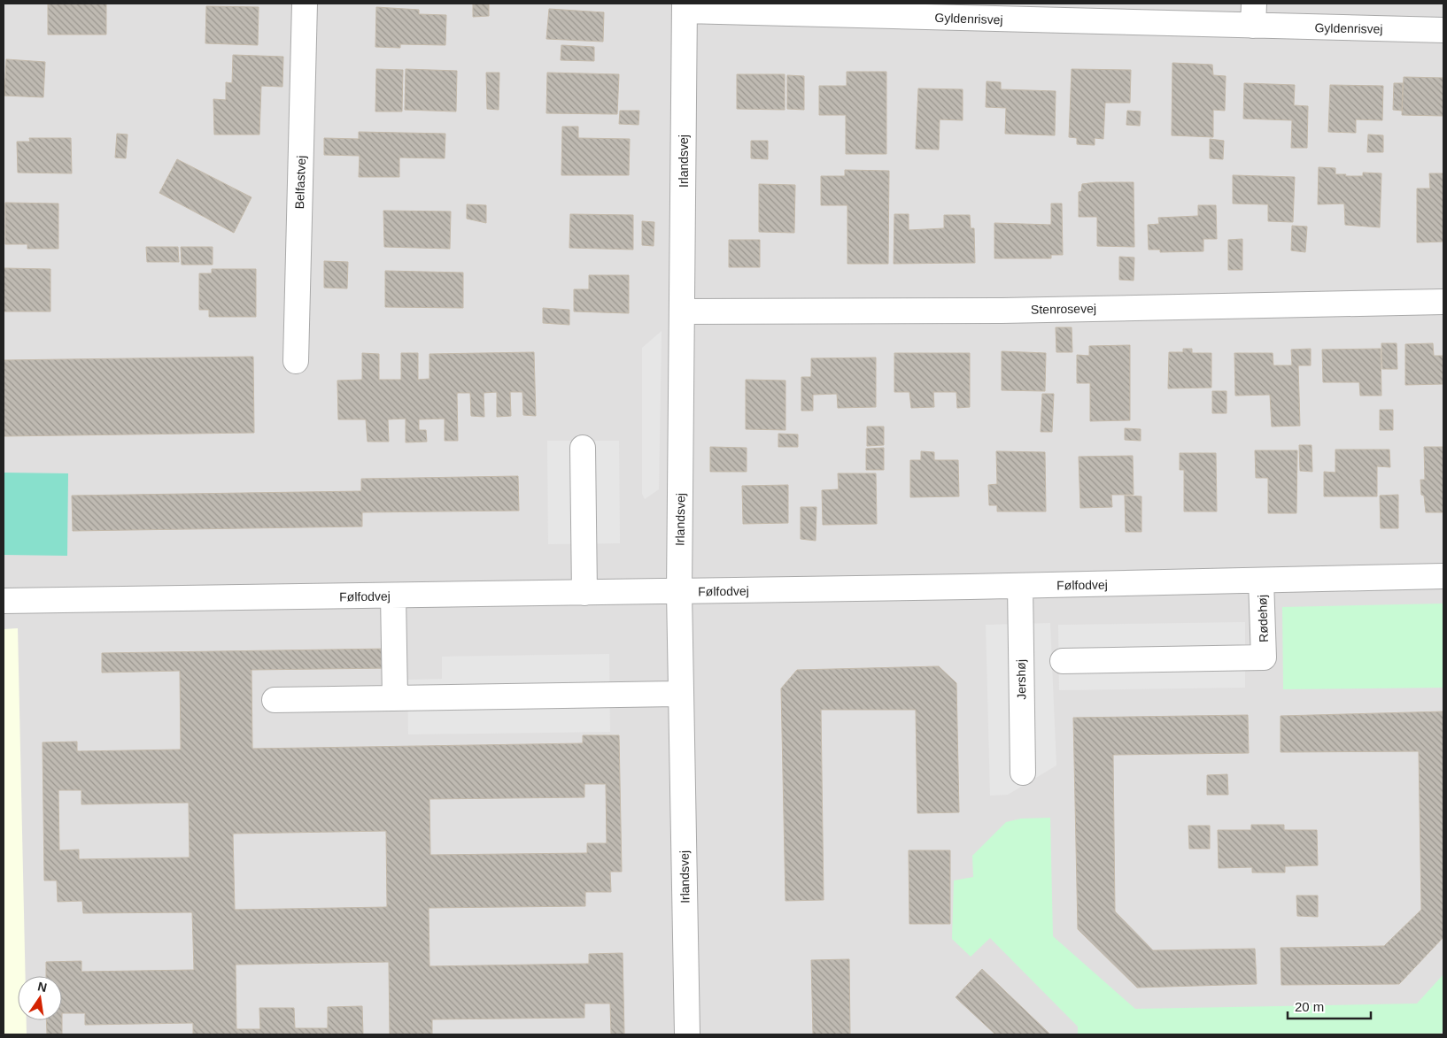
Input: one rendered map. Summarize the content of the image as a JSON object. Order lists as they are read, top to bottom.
{
  "streets": {
    "street": [
      "Gyldenrisvej",
      "Irlandsvej",
      "Belfastvej",
      "Stenrosevej",
      "Følfodvej",
      "Rødehøj",
      "Jershøj"
    ]
  },
  "crossings": [
    ["Gyldenrisvej", "Irlandsvej"],
    ["Irlandsvej", "Stenrosevej"],
    ["Irlandsvej", "Følfodvej"],
    ["Følfodvej", "Rødehøj"],
    ["Følfodvej", "Jershøj"]
  ],
  "scale_bar": "20 m",
  "north": "top"
}
